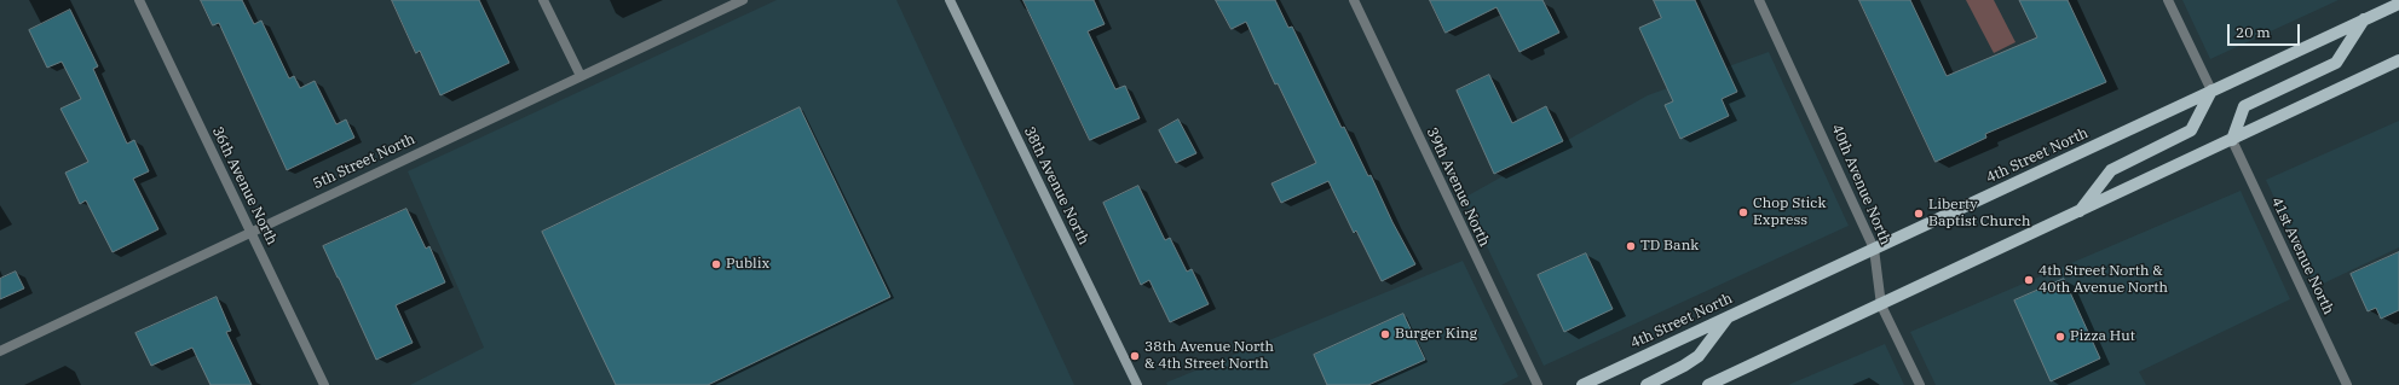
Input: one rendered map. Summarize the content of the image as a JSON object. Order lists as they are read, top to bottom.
{
  "streets": {
    "main road": ["4th Street North", "38th Avenue North"],
    "street": [
      "5th Street North",
      "40th Avenue North",
      "36th Avenue North",
      "39th Avenue North",
      "41st Avenue North"
    ]
  },
  "crossings": [
    ["4th Street North", "40th Avenue North"],
    ["5th Street North", "36th Avenue North"]
  ],
  "places": [
    "Chop Stick Express",
    "Liberty Baptist Church",
    "TD Bank",
    "Publix",
    "4th Street North & 40th Avenue North",
    "Burger King",
    "Pizza Hut",
    "38th Avenue North & 4th Street North"
  ],
  "scale_bar": "20 m"
}
